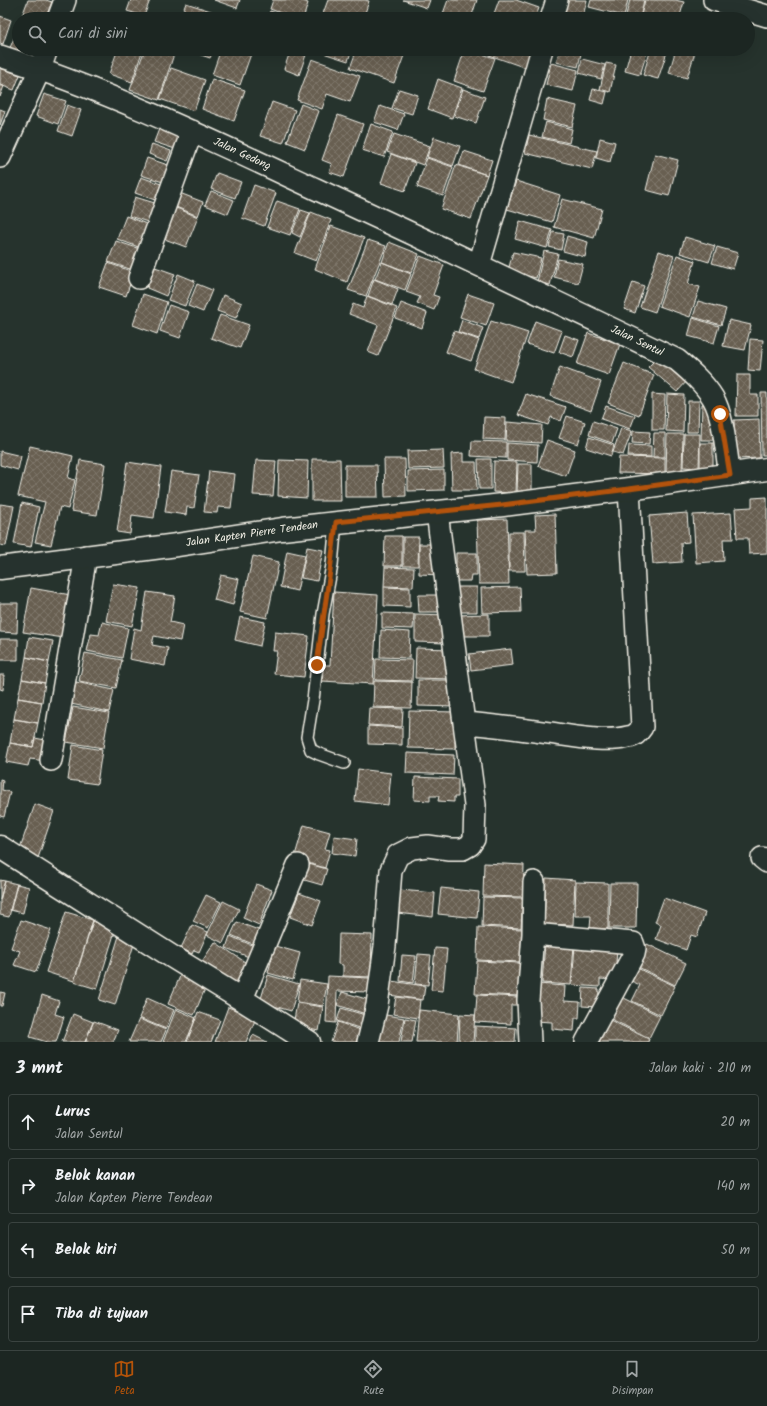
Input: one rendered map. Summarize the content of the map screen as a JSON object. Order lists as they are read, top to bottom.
{
  "streets": {
    "main road": ["Jalan Kapten Pierre Tendean"],
    "street": ["Jalan Gedong", "Jalan Sentul"]
  },
  "crossings": [
    ["Jalan Gedong", "Jalan Sentul"],
    ["Jalan Sentul", "Jalan Kapten Pierre Tendean"]
  ],
  "page": {
    "search": "Cari di sini",
    "heading": ["3 mnt", "Jalan kaki · 210 m"],
    "list": [
      ["Lurus", "Jalan Sentul", "20 m"],
      ["Belok kanan", "Jalan Kapten Pierre Tendean", "140 m"],
      ["Belok kiri", "50 m"],
      "Tiba di tujuan"
    ],
    "nav": ["Peta", "Rute", "Disimpan"]
  }
}
